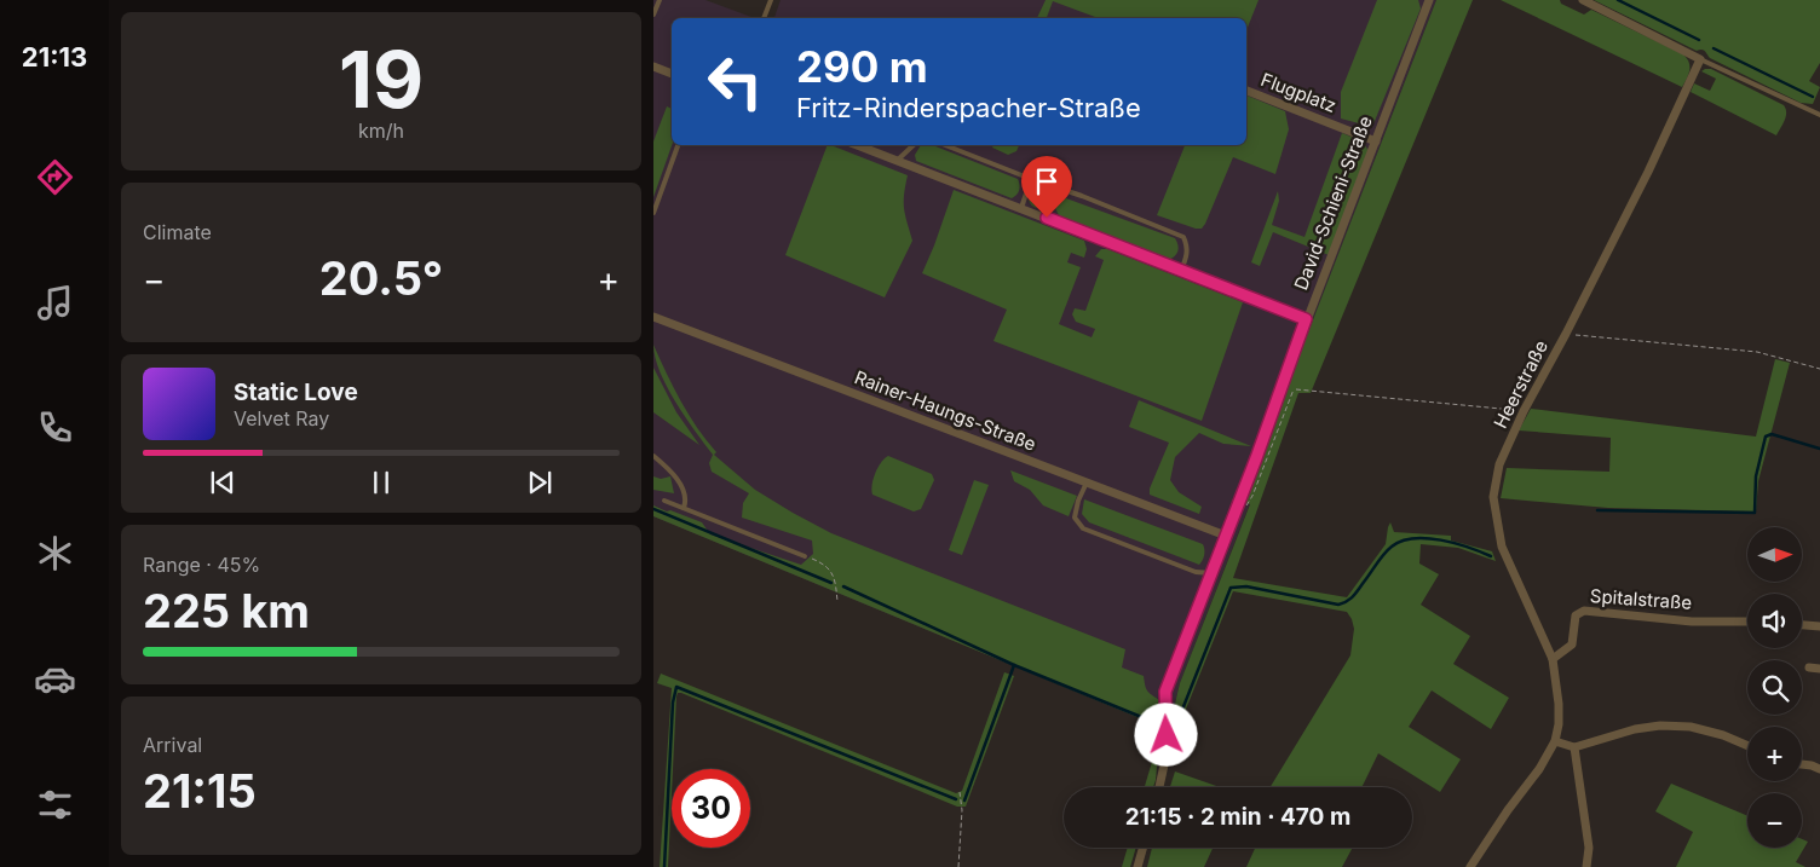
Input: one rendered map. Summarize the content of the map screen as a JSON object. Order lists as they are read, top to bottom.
{
  "streets": {
    "street": [
      "Flugplatz",
      "David-Schieni-Straße",
      "Heerstraße",
      "Rainer-Haungs-Straße",
      "Spitalstraße"
    ]
  },
  "crossings": [
    ["Flugplatz", "David-Schieni-Straße"],
    ["David-Schieni-Straße", "Rainer-Haungs-Straße"],
    ["Heerstraße", "Spitalstraße"]
  ],
  "north": "right",
  "page": {
    "tabs": "21:13",
    "tile": [
      ["19", "km/h"],
      "Climate",
      ["Range · 45%", "225 km"],
      ["Arrival", "21:15"]
    ],
    "turn": ["290 m", "Fritz-Rinderspacher-Straße"],
    "heat": ["−", "20.5°", "+"],
    "song": ["Static Love", "Velvet Ray"],
    "map_buttons": ["+", "−"],
    "limit": "30",
    "trip": "21:15 · 2 min · 470 m"
  }
}
